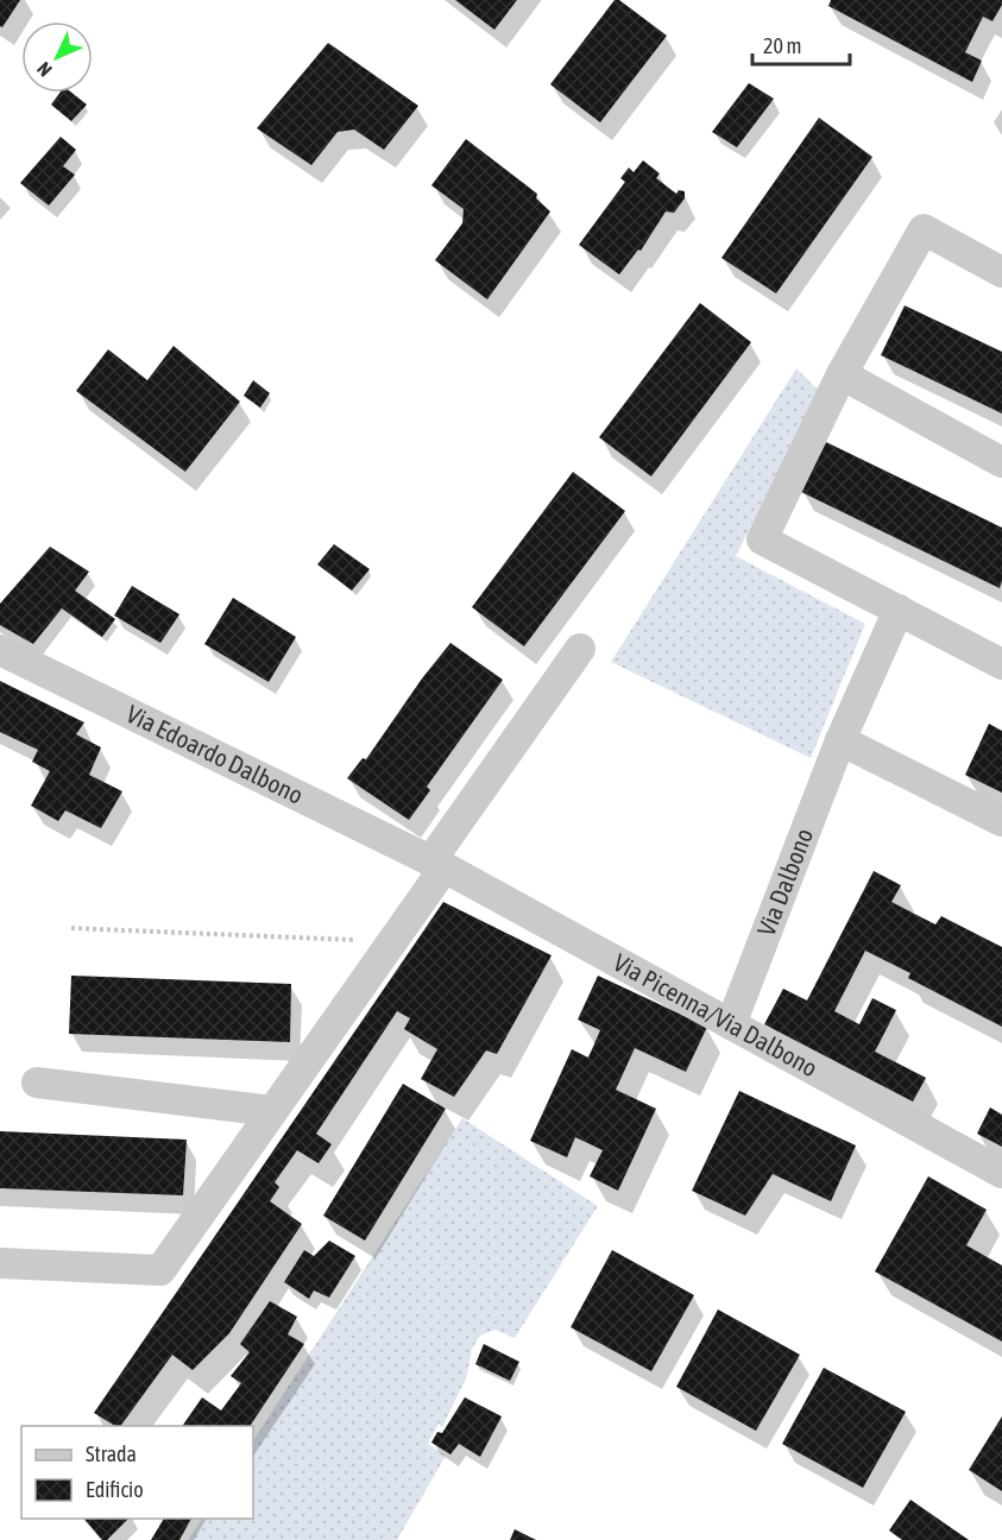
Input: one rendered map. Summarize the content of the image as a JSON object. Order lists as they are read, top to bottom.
{
  "streets": {
    "street": ["Via Edoardo Dalbono", "Via Dalbono", "Via Picenna/Via Dalbono"]
  },
  "crossings": [
    ["Via Edoardo Dalbono", "Via Picenna/Via Dalbono"],
    ["Via Dalbono", "Via Picenna/Via Dalbono"]
  ],
  "legend": ["Strada", "Edificio"],
  "scale_bar": "20 m",
  "north": "bottom left"
}
